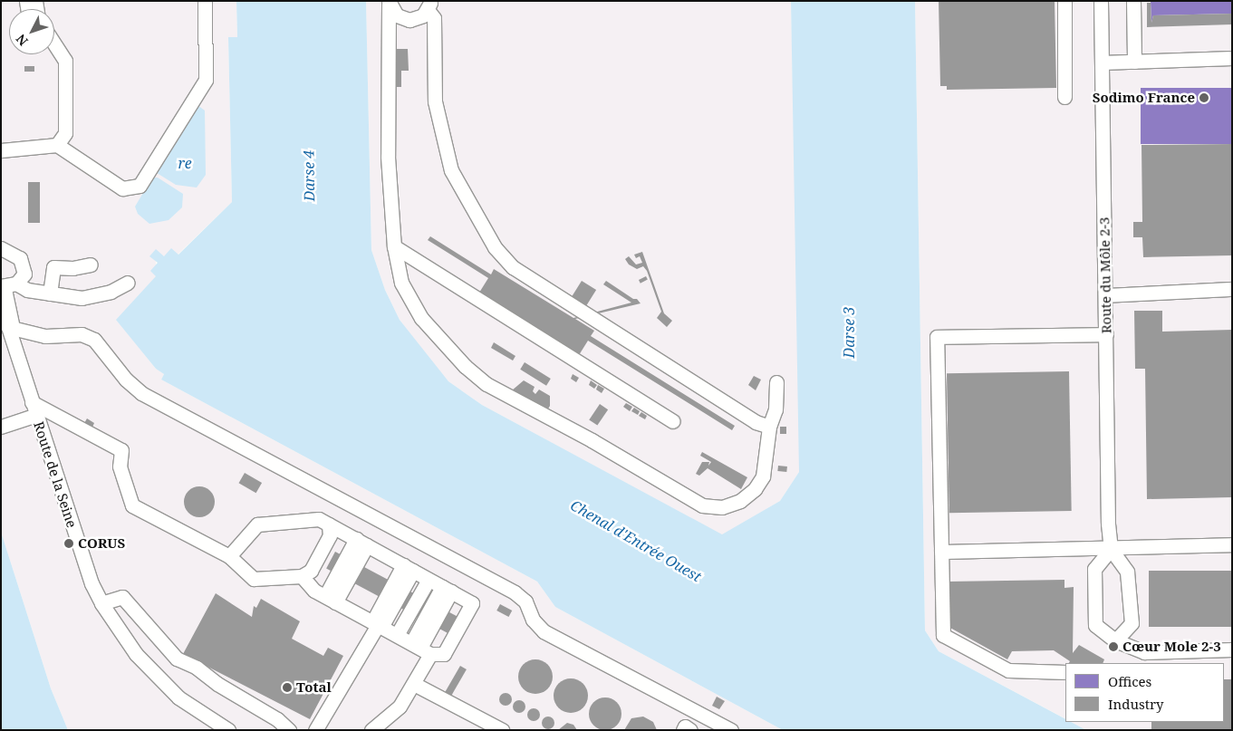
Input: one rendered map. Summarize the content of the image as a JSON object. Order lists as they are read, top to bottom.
{
  "streets": {
    "street": ["Route du Môle 2-3", "Route de la Seine"]
  },
  "water": [
    "re",
    "Darse 4",
    "Darse 3",
    "Chenal d'Entrée Ouest"
  ],
  "places": [
    "Sodimo France",
    "CORUS",
    "Cœur Mole 2-3",
    "Total"
  ],
  "legend": ["Offices", "Industry"],
  "north": "bottom left"
}
